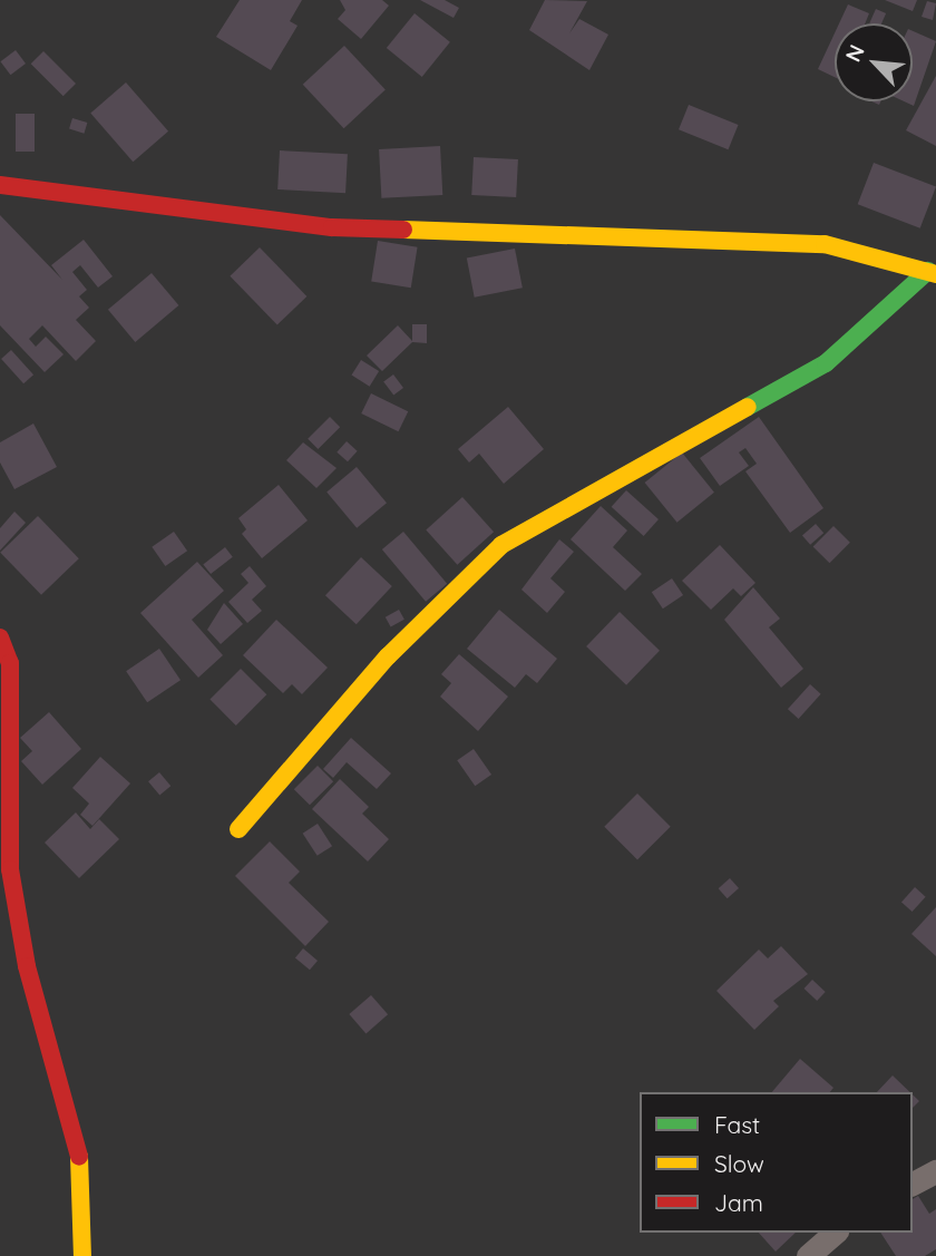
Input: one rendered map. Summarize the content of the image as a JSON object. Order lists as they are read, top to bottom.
{
  "legend": ["Fast", "Slow", "Jam"],
  "north": "top left"
}
